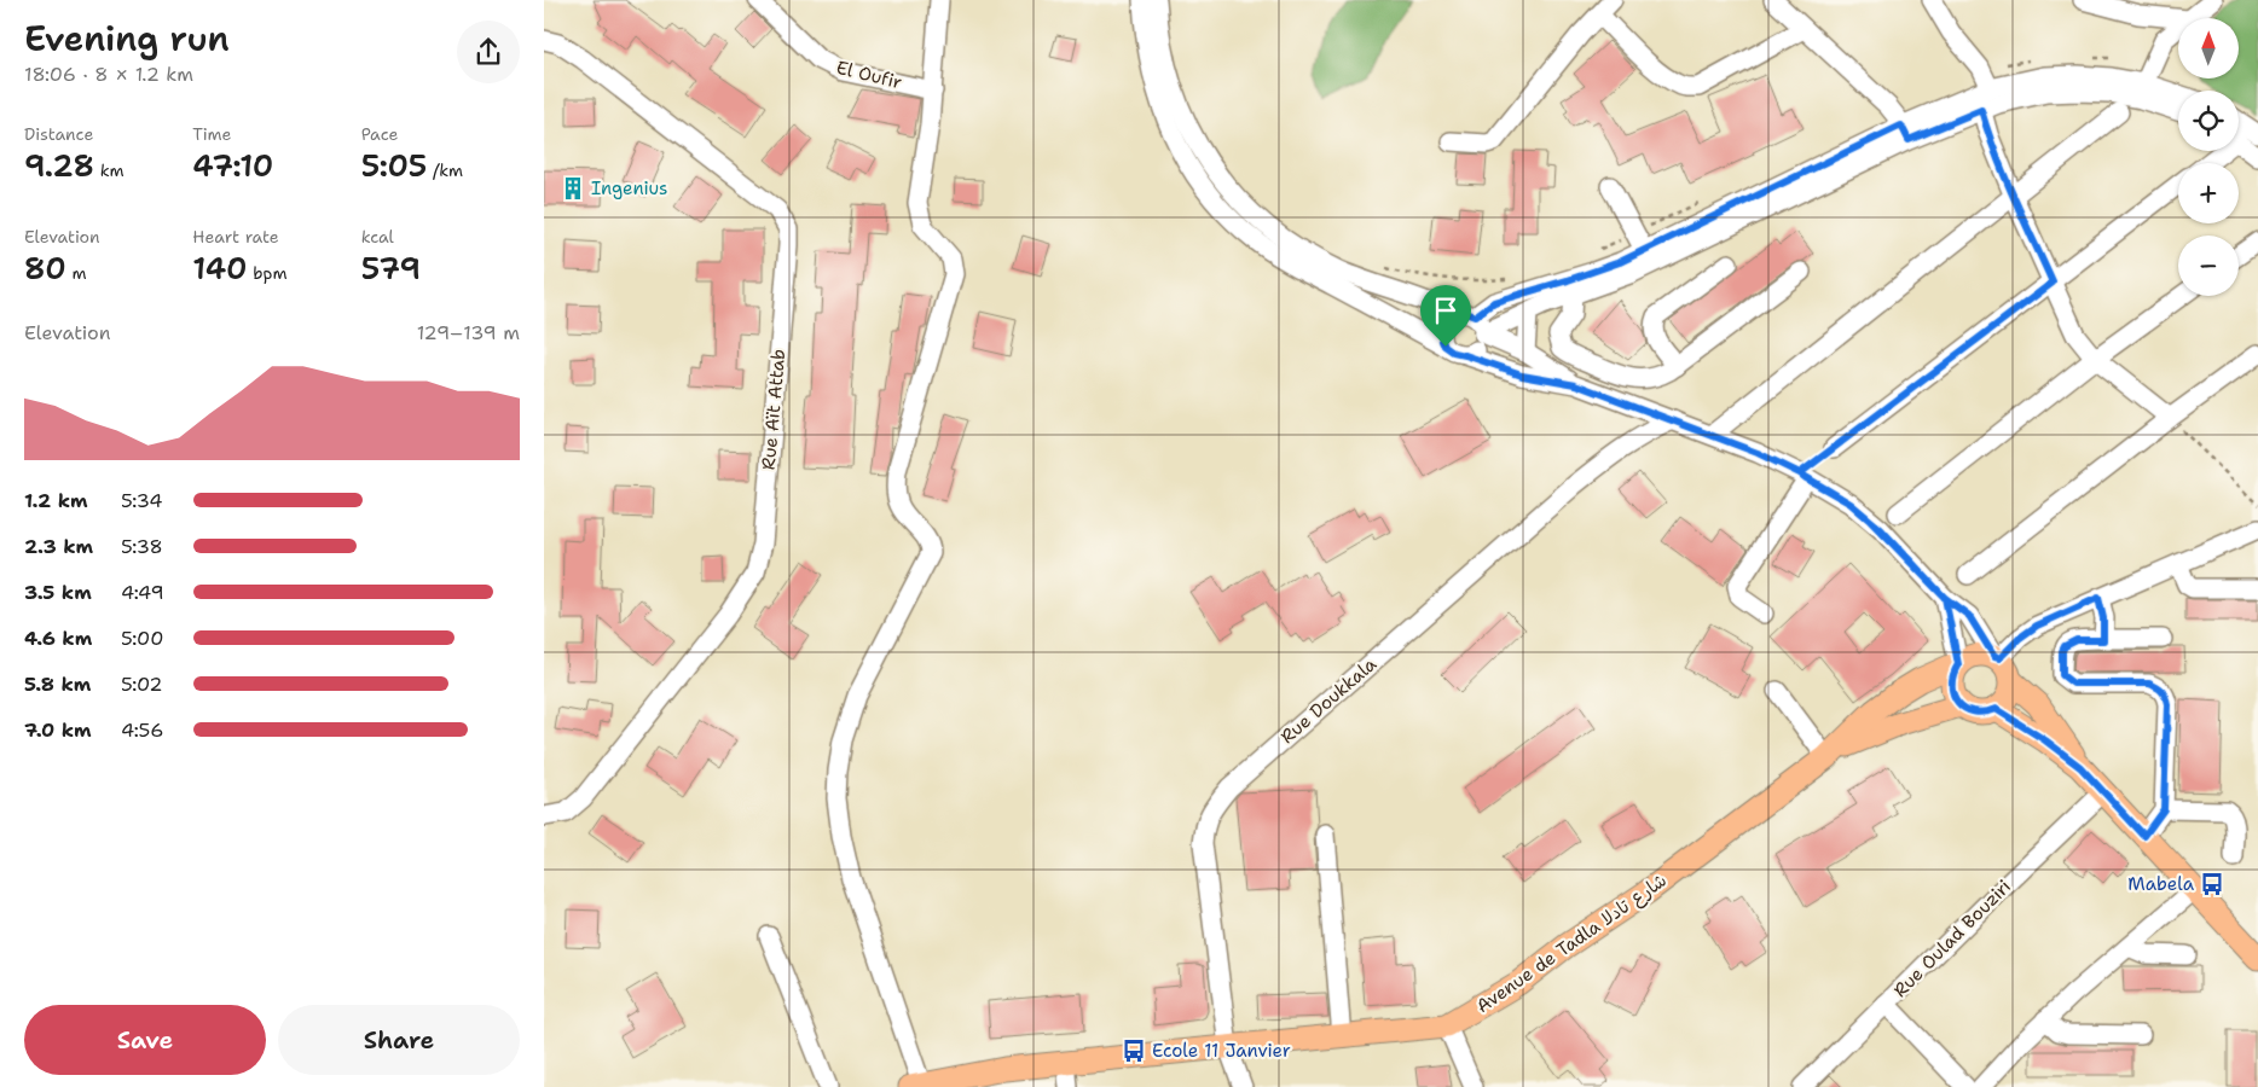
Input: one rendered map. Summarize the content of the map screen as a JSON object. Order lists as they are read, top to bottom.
{
  "streets": {
    "main road": ["Avenue de Tadla شارع تادلا"],
    "street": [
      "El Oufir",
      "Rue Aït Attab",
      "Rue Doukkala",
      "Rue Oulad Bouziri"
    ]
  },
  "crossings": [
    ["Rue Doukkala", "Avenue de Tadla شارع تادلا"]
  ],
  "places": {
    "building": ["Ingenius"],
    "bus stop": ["Mabela", "Ecole 11 Janvier"]
  },
  "north": "top",
  "page": {
    "heading": ["Evening run", "18:06 · 8 × 1.2 km"],
    "map_buttons": ["+", "−"],
    "stats": [
      ["Distance", "9.28 km"],
      ["Time", "47:10"],
      ["Pace", "5:05 /km"],
      ["Elevation", "80 m"],
      ["Heart rate", "140 bpm"],
      ["kcal", "579"]
    ],
    "chart": ["Elevation", "129–139 m"],
    "list": [
      {
        "name": "1.2 km",
        "note": "5:34"
      },
      {
        "name": "2.3 km",
        "note": "5:38"
      },
      {
        "name": "3.5 km",
        "note": "4:49"
      },
      {
        "name": "4.6 km",
        "note": "5:00"
      },
      {
        "name": "5.8 km",
        "note": "5:02"
      },
      {
        "name": "7.0 km",
        "note": "4:56"
      }
    ],
    "buttons": ["Save", "Share"]
  }
}
